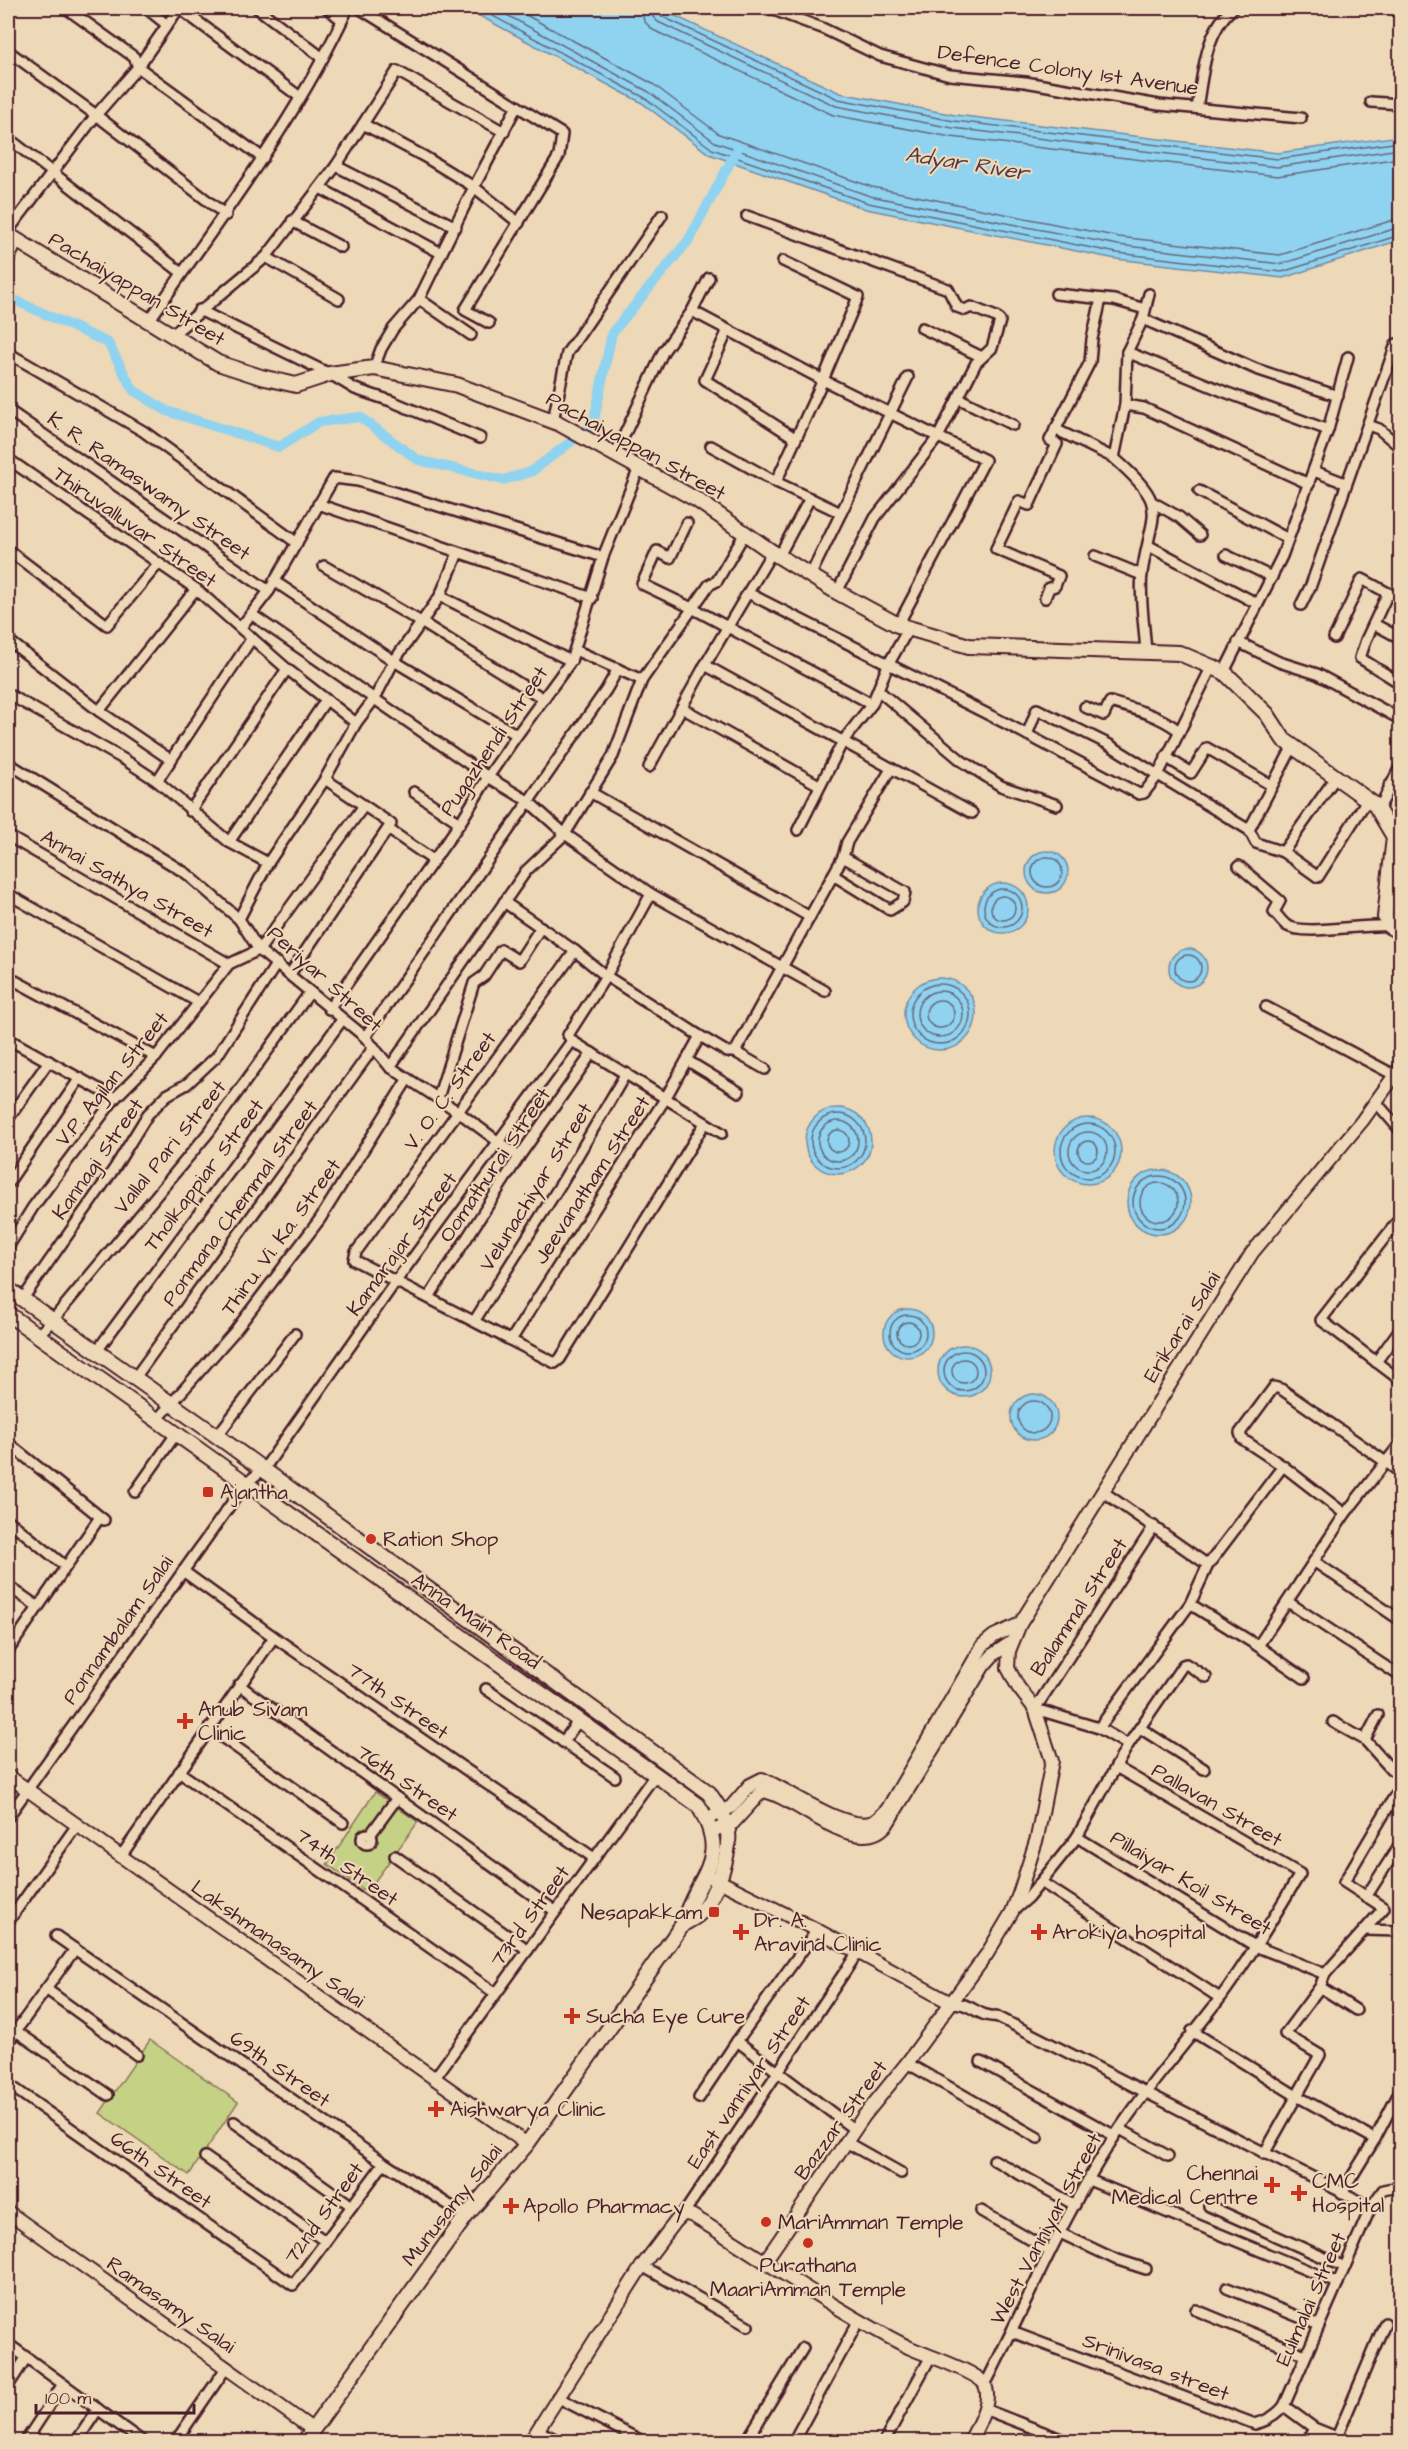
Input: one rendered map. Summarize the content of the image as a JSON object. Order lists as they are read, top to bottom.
{
  "streets": {
    "main road": ["Pachaiyappan Street", "Anna Main Road", "Munusamy Salai"],
    "street": [
      "Defence Colony 1st Avenue",
      "K. R. Ramaswamy Street",
      "Thiruvalluvar Street",
      "Pugazhendi Street",
      "Annai Sathya Street",
      "Periyar Street",
      "V.P. Agilan Street",
      "V. O. C. Street",
      "Vallal Pari Street",
      "Kannagi Street",
      "Oomathurai Street",
      "Tholkappiar Street",
      "Jeevanatham Street",
      "Velunachiyar Street",
      "Ponmana Chemmal Street",
      "Thiru. Vi. Ka. Street",
      "Kamarajar Street",
      "Erikarai Salai",
      "Balammal Street",
      "Ponnambalam Salai",
      "77th Street",
      "76th Street",
      "Pallavan Street",
      "74th Street",
      "Pillaiyar Koil Street",
      "73rd Street",
      "Lakshmanasamy Salai",
      "69th Street",
      "East vanniyar Street",
      "Bazzar Street",
      "66th Street",
      "72nd Street",
      "West Vanniyar Street",
      "Eulmalai Street",
      "Ramasamy Salai",
      "Srinivasa street"
    ]
  },
  "crossings": [
    ["Pachaiyappan Street", "Pugazhendi Street"],
    ["Pugazhendi Street", "Periyar Street"],
    ["Annai Sathya Street", "V.P. Agilan Street"],
    ["Periyar Street", "V.P. Agilan Street"],
    ["Periyar Street", "V. O. C. Street"],
    ["Periyar Street", "Vallal Pari Street"],
    ["Periyar Street", "Kannagi Street"],
    ["Periyar Street", "Oomathurai Street"],
    ["Periyar Street", "Tholkappiar Street"],
    ["Periyar Street", "Ponmana Chemmal Street"],
    ["Periyar Street", "Thiru. Vi. Ka. Street"],
    ["Periyar Street", "Kamarajar Street"],
    ["V. O. C. Street", "Kamarajar Street"],
    ["Vallal Pari Street", "Anna Main Road"],
    ["Kannagi Street", "Anna Main Road"],
    ["Tholkappiar Street", "Anna Main Road"],
    ["Ponmana Chemmal Street", "Anna Main Road"],
    ["Thiru. Vi. Ka. Street", "Anna Main Road"],
    ["Kamarajar Street", "Anna Main Road"],
    ["Kamarajar Street", "Ponnambalam Salai"],
    ["Erikarai Salai", "Pillaiyar Koil Street"],
    ["Balammal Street", "Pillaiyar Koil Street"],
    ["Anna Main Road", "Ponnambalam Salai"],
    ["Anna Main Road", "73rd Street"],
    ["Ponnambalam Salai", "77th Street"],
    ["Ponnambalam Salai", "Lakshmanasamy Salai"],
    ["77th Street", "73rd Street"],
    ["76th Street", "73rd Street"],
    ["Pallavan Street", "West Vanniyar Street"],
    ["74th Street", "73rd Street"],
    ["Pillaiyar Koil Street", "Bazzar Street"],
    ["Pillaiyar Koil Street", "West Vanniyar Street"],
    ["73rd Street", "Lakshmanasamy Salai"],
    ["Lakshmanasamy Salai", "Munusamy Salai"],
    ["69th Street", "Munusamy Salai"],
    ["69th Street", "72nd Street"],
    ["66th Street", "72nd Street"],
    ["Munusamy Salai", "Ramasamy Salai"],
    ["West Vanniyar Street", "Srinivasa street"],
    ["Eulmalai Street", "Srinivasa street"]
  ],
  "water": ["Adyar River"],
  "places": {
    "transit": ["Ajantha", "Nesapakkam"],
    "other": ["Ration Shop", "MariAmman Temple", "Purathana MaariAmman Temple"],
    "health": [
      "Anub Sivam Clinic",
      "Dr. A. Aravind Clinic",
      "Arokiya hospital",
      "Sucha Eye Cure",
      "Aishwarya Clinic",
      "Chennai Medical Centre",
      "CMC Hospital",
      "Apollo Pharmacy"
    ]
  },
  "scale_bar": "100 m"
}
